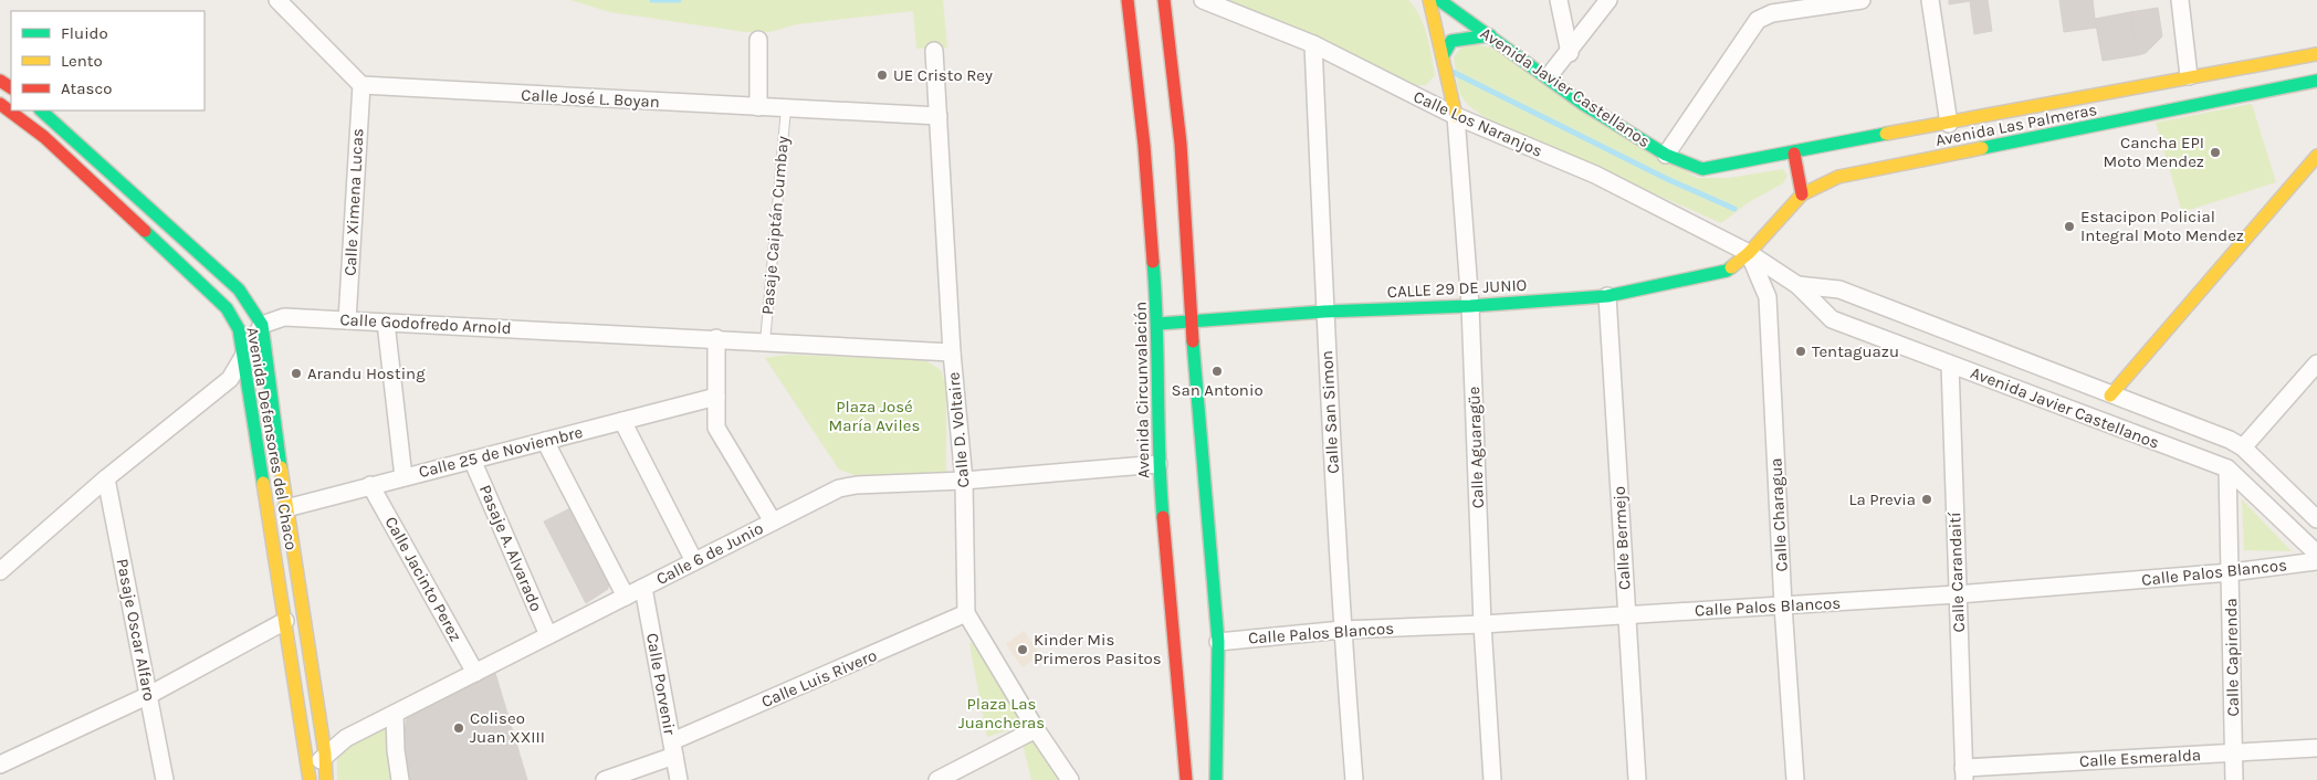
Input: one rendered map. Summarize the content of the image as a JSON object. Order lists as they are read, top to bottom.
{
  "streets": {
    "main road": [
      "Avenida Javier Castellanos",
      "Avenida Las Palmeras",
      "CALLE 29 DE JUNIO",
      "Avenida Circunvalación",
      "Avenida Defensores del Chaco"
    ],
    "street": [
      "Calle José L. Boyan",
      "Calle Los Naranjos",
      "Calle Ximena Lucas",
      "Calle Godofredo Arnold",
      "Calle San Simon",
      "Calle D. Voltaire",
      "Calle Aguaragüe",
      "Calle 25 de Noviembre",
      "Calle Charagua",
      "Calle Bermejo",
      "Pasaje A. Alvarado",
      "Calle 6 de Junio",
      "Calle Carandaití",
      "Calle Palos Blancos",
      "Calle Jacinto Perez",
      "Pasaje Oscar Alfaro",
      "Calle Capirenda",
      "Calle Luis Rivero",
      "Calle Porvenir",
      "Calle Esmeralda"
    ],
    "lane": ["Pasaje Caiptán Cumbay"]
  },
  "crossings": [
    ["Avenida Javier Castellanos", "Calle Los Naranjos"],
    ["Avenida Javier Castellanos", "Avenida Las Palmeras"],
    ["Avenida Javier Castellanos", "CALLE 29 DE JUNIO"],
    ["Avenida Javier Castellanos", "Calle Charagua"],
    ["Avenida Javier Castellanos", "Calle Carandaití"],
    ["Avenida Javier Castellanos", "Calle Capirenda"],
    ["Calle José L. Boyan", "Calle Ximena Lucas"],
    ["Calle José L. Boyan", "Pasaje Caiptán Cumbay"],
    ["Calle José L. Boyan", "Calle D. Voltaire"],
    ["Calle Los Naranjos", "Avenida Las Palmeras"],
    ["Calle Los Naranjos", "CALLE 29 DE JUNIO"],
    ["Calle Los Naranjos", "Calle San Simon"],
    ["Calle Los Naranjos", "Calle Aguaragüe"],
    ["Calle Los Naranjos", "Calle Charagua"],
    ["Avenida Las Palmeras", "CALLE 29 DE JUNIO"],
    ["Avenida Las Palmeras", "Calle Charagua"],
    ["Calle Ximena Lucas", "Calle Godofredo Arnold"],
    ["Pasaje Caiptán Cumbay", "Calle Godofredo Arnold"],
    ["CALLE 29 DE JUNIO", "Avenida Circunvalación"],
    ["CALLE 29 DE JUNIO", "Calle San Simon"],
    ["CALLE 29 DE JUNIO", "Calle Aguaragüe"],
    ["CALLE 29 DE JUNIO", "Calle Charagua"],
    ["CALLE 29 DE JUNIO", "Calle Bermejo"],
    ["Calle Godofredo Arnold", "Calle D. Voltaire"],
    ["Calle Godofredo Arnold", "Avenida Defensores del Chaco"],
    ["Avenida Circunvalación", "Calle 6 de Junio"],
    ["Calle San Simon", "Calle Palos Blancos"],
    ["Calle D. Voltaire", "Calle 6 de Junio"],
    ["Calle D. Voltaire", "Calle Luis Rivero"],
    ["Avenida Defensores del Chaco", "Calle 25 de Noviembre"],
    ["Avenida Defensores del Chaco", "Calle 6 de Junio"],
    ["Calle Aguaragüe", "Calle Palos Blancos"],
    ["Calle 25 de Noviembre", "Pasaje A. Alvarado"],
    ["Calle 25 de Noviembre", "Calle Jacinto Perez"],
    ["Calle Charagua", "Calle Palos Blancos"],
    ["Calle Bermejo", "Calle Palos Blancos"],
    ["Pasaje A. Alvarado", "Calle 6 de Junio"],
    ["Calle 6 de Junio", "Calle Jacinto Perez"],
    ["Calle 6 de Junio", "Calle Porvenir"],
    ["Calle Carandaití", "Calle Palos Blancos"],
    ["Calle Carandaití", "Calle Esmeralda"],
    ["Calle Palos Blancos", "Calle Capirenda"],
    ["Calle Capirenda", "Calle Esmeralda"],
    ["Calle Luis Rivero", "Calle Porvenir"]
  ],
  "parks": ["Plaza José María Aviles", "Plaza Las Juancheras"],
  "places": [
    "UE Cristo Rey",
    "Cancha EPI Moto Mendez",
    "Estacipon Policial Integral Moto Mendez",
    "Tentaguazu",
    "San Antonio",
    "Arandu Hosting",
    "La Previa",
    "Kinder Mis Primeros Pasitos",
    "Coliseo Juan XXIII"
  ],
  "legend": ["Fluido", "Lento", "Atasco"]
}
